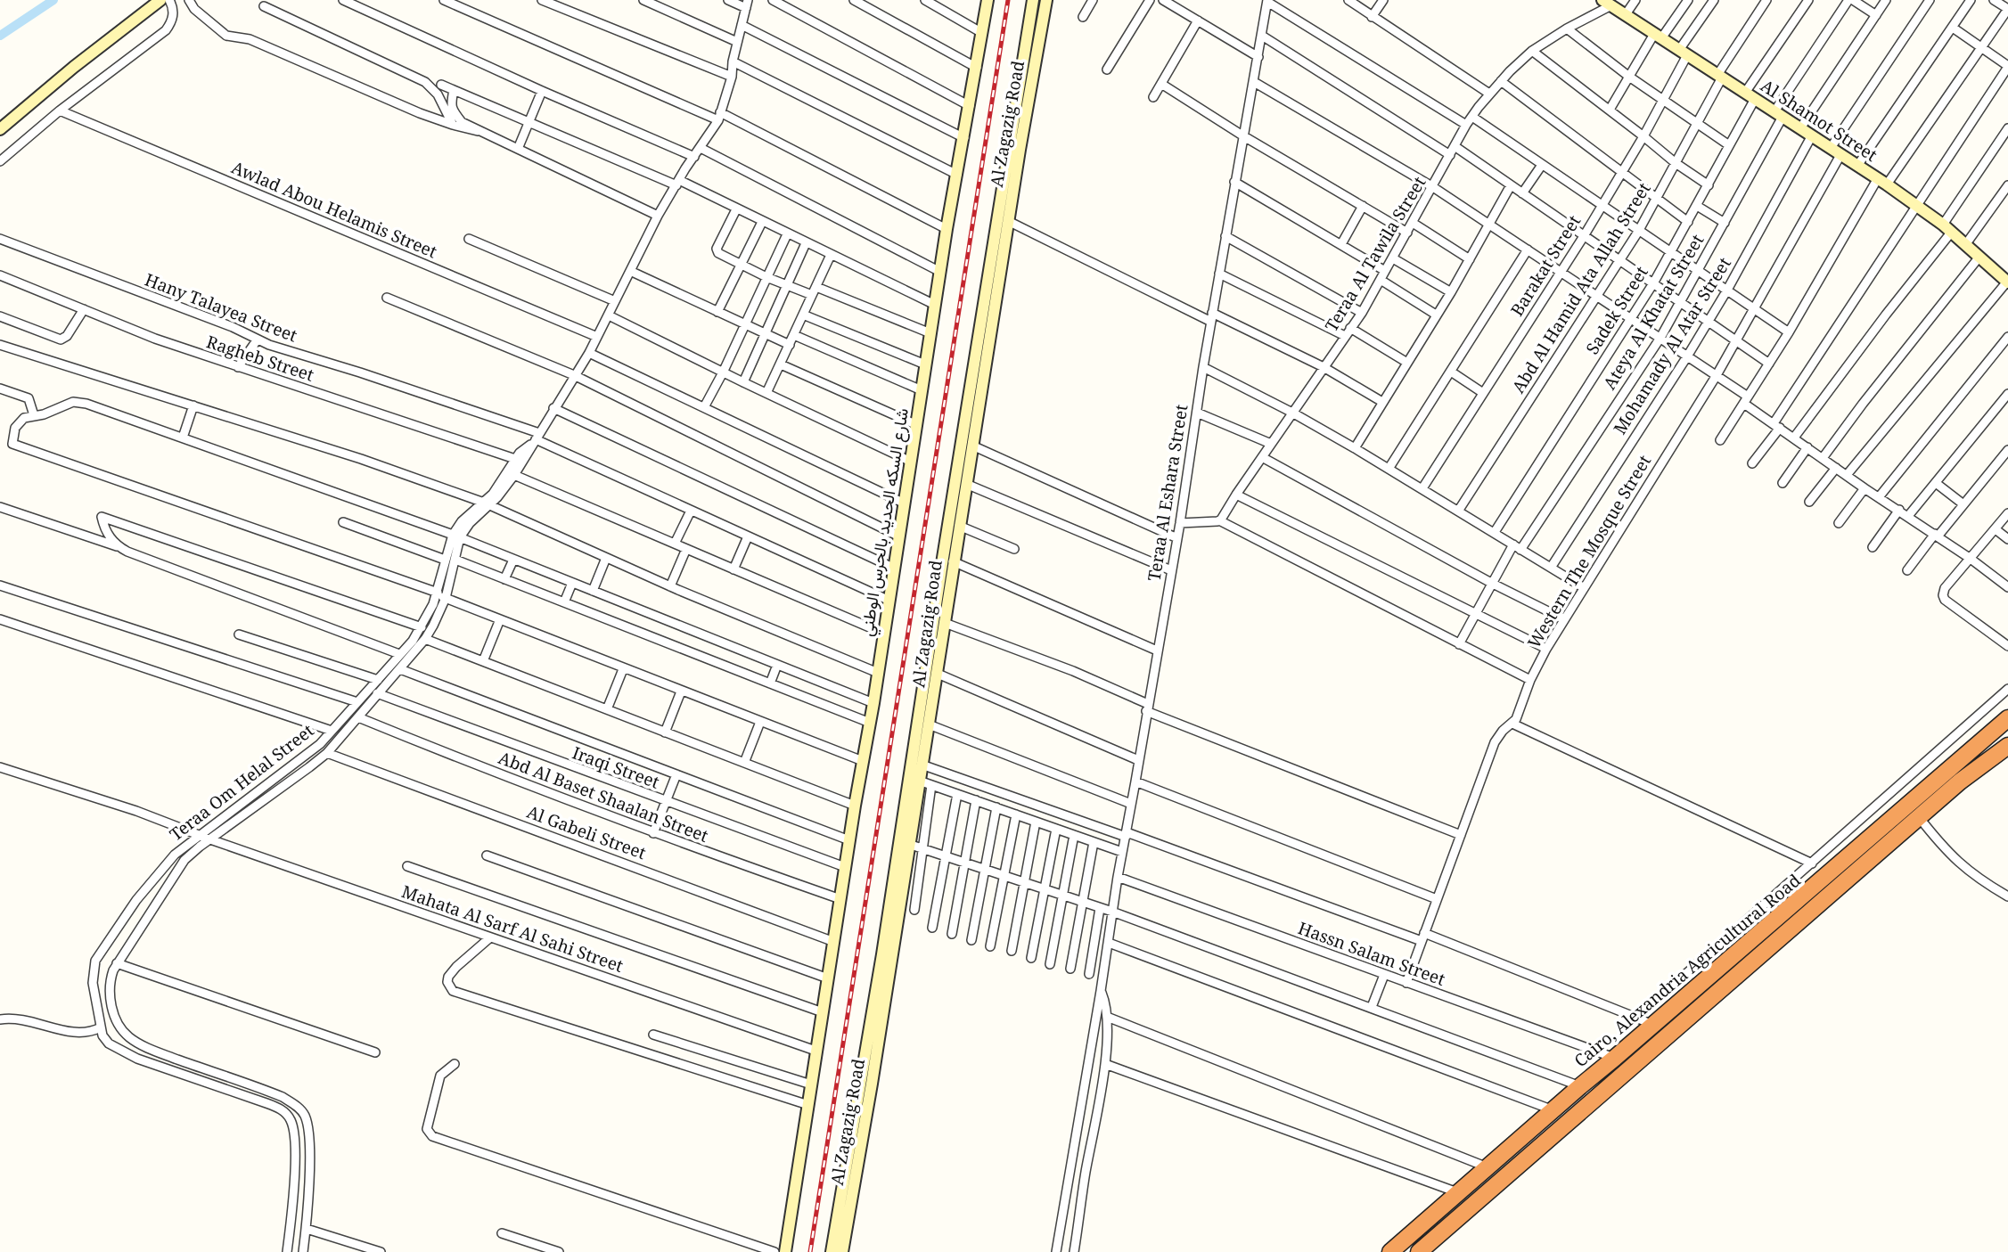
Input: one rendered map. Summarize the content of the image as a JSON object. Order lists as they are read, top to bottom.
{
  "streets": {
    "highway": ["Cairo, Alexandria Agricultural Road"],
    "main road": ["Al Shamot Street", "Al Zagazig Road", "شارع السكه الحديد بالحرس الوطني"],
    "street": [
      "Awlad Abou Helamis Street",
      "Teraa Al Tawila Street",
      "Barakat Street",
      "Abd Al Hamid Ata Allah Street",
      "Hany Talayea Street",
      "Sadek Street",
      "Ateya Al Khatat Street",
      "Mohamady Al Atar Street",
      "Ragheb Street",
      "Teraa Al Eshara Street",
      "Western The Mosque Street",
      "Iraqi Street",
      "Teraa Om Helal Street",
      "Abd Al Baset Shaalan Street",
      "Al Gabeli Street",
      "Mahata Al Sarf Al Sahi Street",
      "Hassn Salam Street"
    ]
  },
  "crossings": [
    ["Al Shamot Street", "Teraa Al Tawila Street"],
    ["Al Shamot Street", "Barakat Street"],
    ["Al Shamot Street", "Abd Al Hamid Ata Allah Street"],
    ["Al Shamot Street", "Sadek Street"],
    ["Al Shamot Street", "Ateya Al Khatat Street"],
    ["Al Shamot Street", "Mohamady Al Atar Street"],
    ["Al Shamot Street", "Western The Mosque Street"],
    ["Awlad Abou Helamis Street", "Teraa Om Helal Street"],
    ["Hany Talayea Street", "شارع السكه الحديد بالحرس الوطني"],
    ["Hany Talayea Street", "Teraa Om Helal Street"],
    ["Ragheb Street", "Teraa Om Helal Street"],
    ["Teraa Al Eshara Street", "Hassn Salam Street"],
    ["شارع السكه الحديد بالحرس الوطني", "Iraqi Street"],
    ["شارع السكه الحديد بالحرس الوطني", "Abd Al Baset Shaalan Street"],
    ["شارع السكه الحديد بالحرس الوطني", "Al Gabeli Street"],
    ["شارع السكه الحديد بالحرس الوطني", "Mahata Al Sarf Al Sahi Street"],
    ["Western The Mosque Street", "Hassn Salam Street"],
    ["Iraqi Street", "Teraa Om Helal Street"],
    ["Teraa Om Helal Street", "Abd Al Baset Shaalan Street"],
    ["Teraa Om Helal Street", "Al Gabeli Street"],
    ["Teraa Om Helal Street", "Mahata Al Sarf Al Sahi Street"],
    ["Hassn Salam Street", "Cairo, Alexandria Agricultural Road"]
  ]
}
